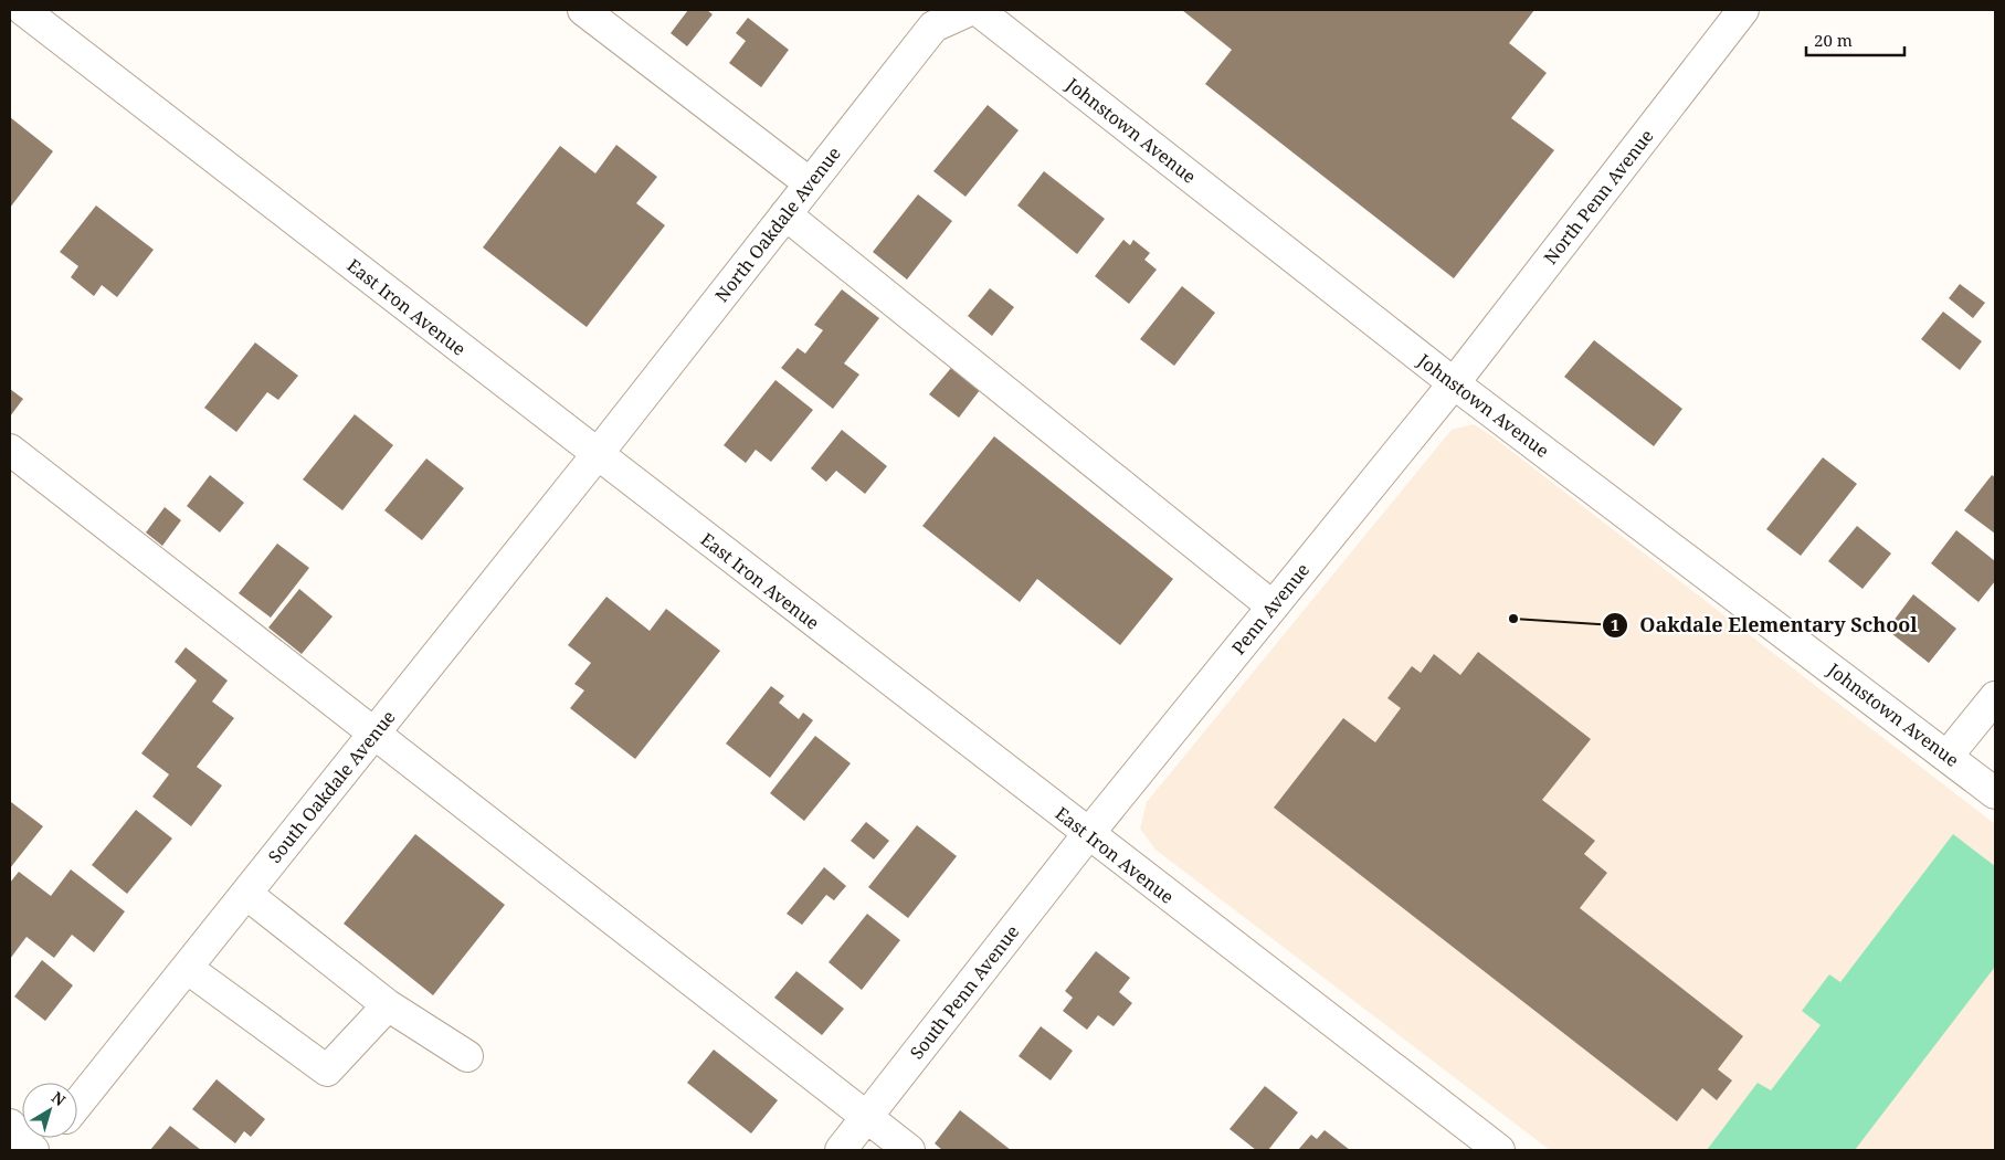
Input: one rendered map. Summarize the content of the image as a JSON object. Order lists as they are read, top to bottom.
{
  "streets": {
    "street": [
      "Johnstown Avenue",
      "North Penn Avenue",
      "North Oakdale Avenue",
      "East Iron Avenue",
      "Penn Avenue",
      "South Oakdale Avenue",
      "South Penn Avenue"
    ]
  },
  "crossings": [
    ["Johnstown Avenue", "North Penn Avenue"],
    ["Johnstown Avenue", "Penn Avenue"],
    ["North Penn Avenue", "Penn Avenue"],
    ["North Oakdale Avenue", "East Iron Avenue"],
    ["North Oakdale Avenue", "South Oakdale Avenue"],
    ["East Iron Avenue", "Penn Avenue"],
    ["East Iron Avenue", "South Oakdale Avenue"],
    ["East Iron Avenue", "South Penn Avenue"],
    ["Penn Avenue", "South Penn Avenue"]
  ],
  "places": ["Oakdale Elementary School"],
  "scale_bar": "20 m",
  "north": "top right"
}
